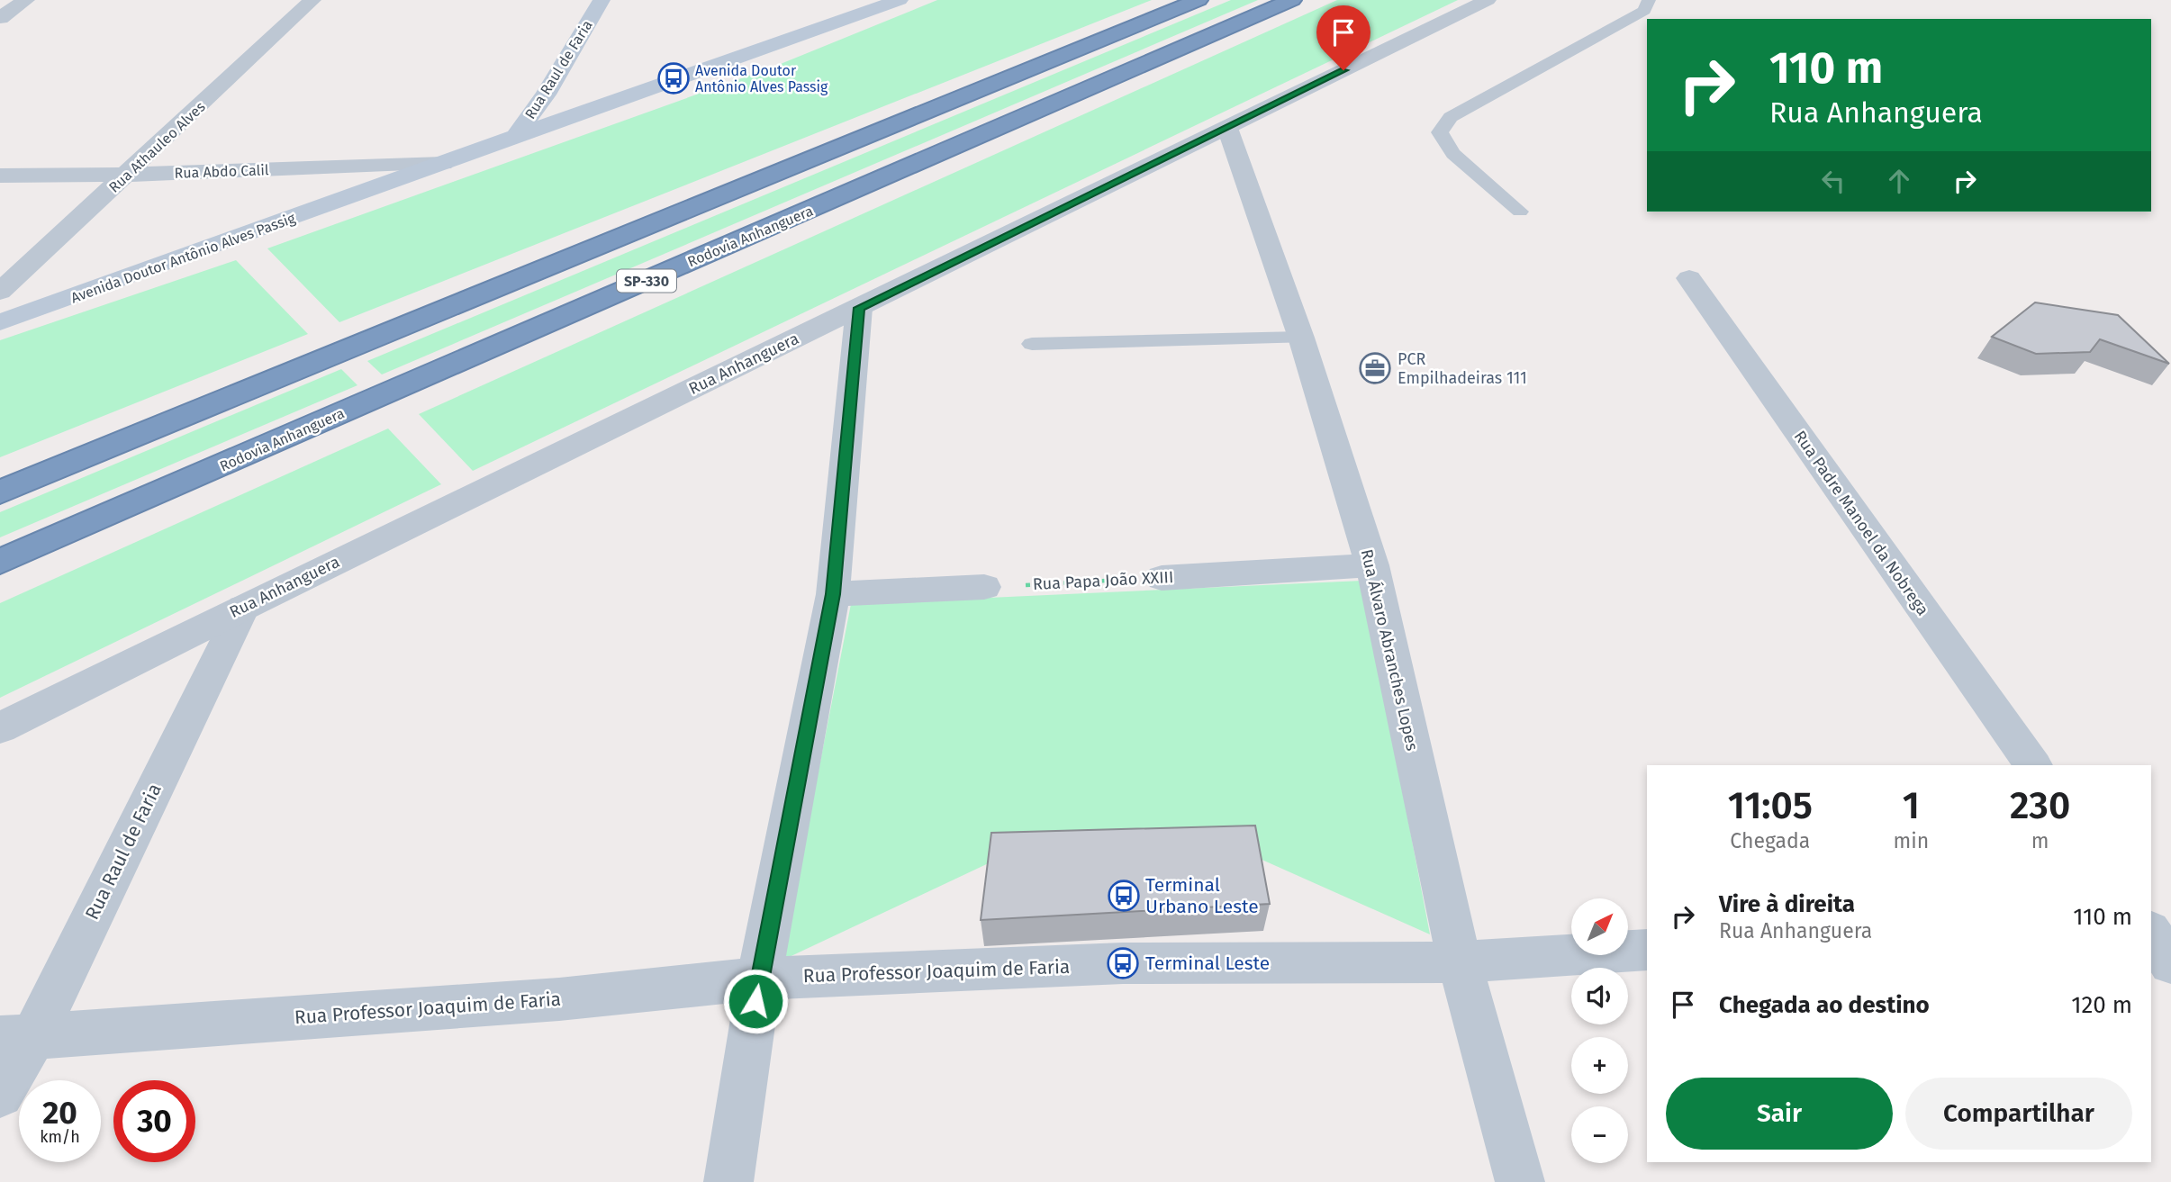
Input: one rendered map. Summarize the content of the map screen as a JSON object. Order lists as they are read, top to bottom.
{
  "streets": {
    "highway": ["Rodovia Anhanguera", "SP-330"],
    "main road": ["Rua Raul de Faria", "Avenida Doutor Antônio Alves Passig"],
    "street": [
      "Rua Athauleo Alves",
      "Rua Abdo Calil",
      "Rua Anhanguera",
      "Rua Padre Manoel da Nobrega",
      "Rua Papa João XXIII",
      "Rua Álvaro Abranches Lopes",
      "Rua Professor Joaquim de Faria"
    ]
  },
  "crossings": [
    ["Rua Raul de Faria", "Avenida Doutor Antônio Alves Passig"],
    ["Rua Raul de Faria", "Rua Anhanguera"],
    ["Rua Raul de Faria", "Rua Professor Joaquim de Faria"],
    ["Rua Athauleo Alves", "Rua Abdo Calil"],
    ["Rua Abdo Calil", "Avenida Doutor Antônio Alves Passig"],
    ["Rua Anhanguera", "Rua Álvaro Abranches Lopes"],
    ["Rua Papa João XXIII", "Rua Álvaro Abranches Lopes"],
    ["Rua Álvaro Abranches Lopes", "Rua Professor Joaquim de Faria"]
  ],
  "places": {
    "bus stop": ["Avenida Doutor Antônio Alves Passig", "Terminal Urbano Leste", "Terminal Leste"],
    "office": ["PCR Empilhadeiras 111"]
  },
  "north": "top right",
  "page": {
    "turn": ["110 m", "Rua Anhanguera"],
    "eta": [
      "11:05",
      "Chegada",
      "1",
      "min",
      "230",
      "m"
    ],
    "list": [
      {
        "name": "Vire à direita",
        "note": "Rua Anhanguera",
        "value": "110 m"
      },
      {
        "name": "Chegada ao destino",
        "value": "120 m"
      }
    ],
    "map_buttons": ["+", "−"],
    "buttons": ["Sair", "Compartilhar"],
    "speed": "20 km/h",
    "limit": "30"
  }
}
